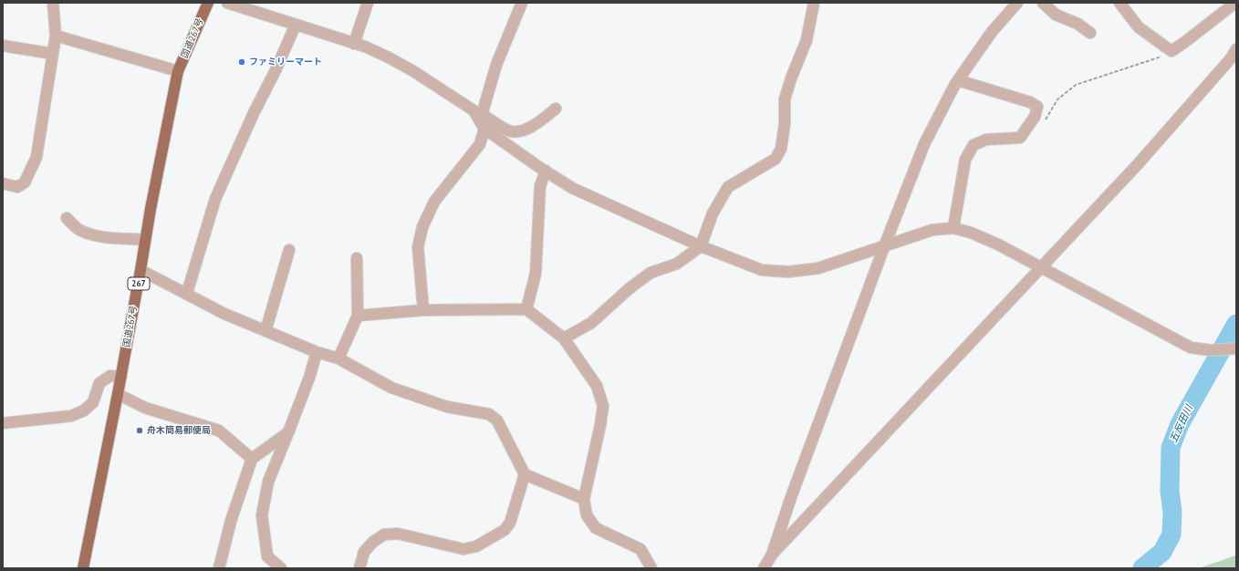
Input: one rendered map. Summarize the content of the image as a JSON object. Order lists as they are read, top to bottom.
{
  "streets": {
    "highway": ["国道267号", "267"]
  },
  "water": ["五反田川"],
  "places": ["ファミリーマート", "舟木簡易郵便局"]
}
